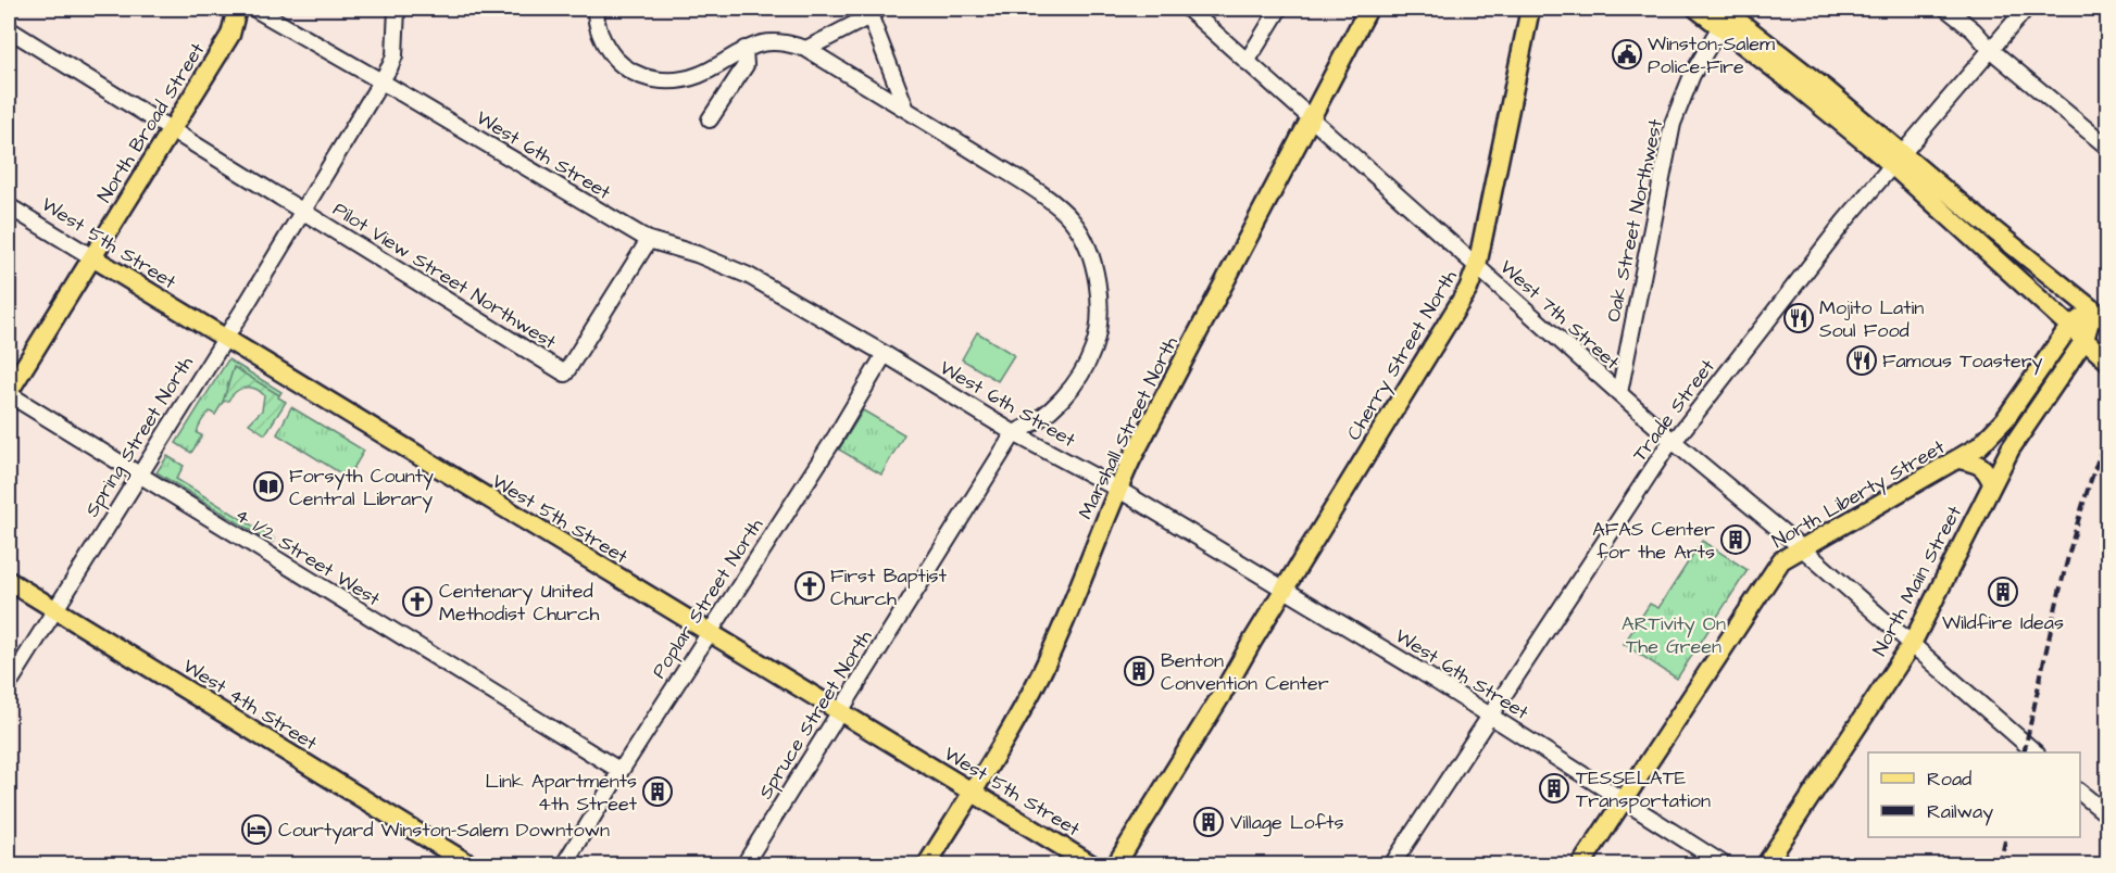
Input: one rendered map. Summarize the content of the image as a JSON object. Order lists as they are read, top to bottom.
{
  "streets": {
    "main road": [
      "North Broad Street",
      "West 5th Street",
      "Cherry Street North",
      "Marshall Street North",
      "North Liberty Street",
      "North Main Street",
      "West 4th Street"
    ],
    "street": [
      "West 6th Street",
      "Oak Street Northwest",
      "Pilot View Street Northwest",
      "West 7th Street",
      "Trade Street",
      "Spring Street North",
      "4 1/2 Street West",
      "Poplar Street North",
      "Spruce Street North"
    ]
  },
  "crossings": [
    ["North Broad Street", "West 5th Street"],
    ["North Broad Street", "Pilot View Street Northwest"],
    ["North Broad Street", "4 1/2 Street West"],
    ["West 6th Street", "Pilot View Street Northwest"],
    ["West 6th Street", "Cherry Street North"],
    ["West 6th Street", "Trade Street"],
    ["West 6th Street", "Marshall Street North"],
    ["West 6th Street", "Spring Street North"],
    ["West 6th Street", "North Liberty Street"],
    ["West 6th Street", "Poplar Street North"],
    ["West 6th Street", "Spruce Street North"],
    ["Oak Street Northwest", "West 7th Street"],
    ["West 5th Street", "Marshall Street North"],
    ["West 5th Street", "Spring Street North"],
    ["West 5th Street", "Poplar Street North"],
    ["West 5th Street", "Spruce Street North"],
    ["Pilot View Street Northwest", "Spring Street North"],
    ["West 7th Street", "Cherry Street North"],
    ["West 7th Street", "Trade Street"],
    ["West 7th Street", "Marshall Street North"],
    ["West 7th Street", "North Liberty Street"],
    ["West 7th Street", "North Main Street"],
    ["Spring Street North", "4 1/2 Street West"],
    ["Spring Street North", "West 4th Street"],
    ["North Liberty Street", "North Main Street"],
    ["4 1/2 Street West", "Poplar Street North"]
  ],
  "parks": ["ARTivity On The Green"],
  "places": {
    "public building": ["Winston-Salem Police-Fire"],
    "restaurant": ["Mojito Latin Soul Food", "Famous Toastery"],
    "library": ["Forsyth County Central Library"],
    "building": [
      "AFAS Center for the Arts",
      "Wildfire Ideas",
      "Benton Convention Center",
      "TESSELATE Transportation",
      "Link Apartments 4th Street",
      "Village Lofts"
    ],
    "church": ["First Baptist Church", "Centenary United Methodist Church"],
    "hotel": ["Courtyard Winston-Salem Downtown"]
  },
  "legend": ["Road", "Railway"]
}
